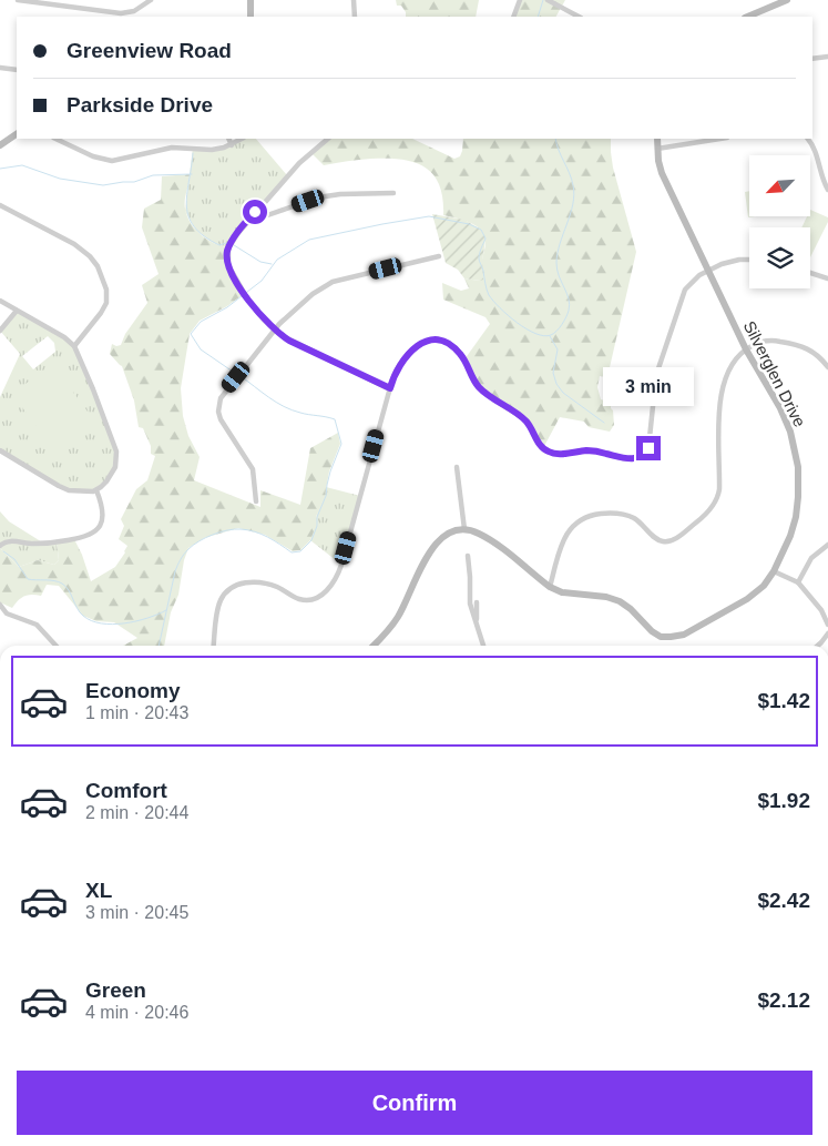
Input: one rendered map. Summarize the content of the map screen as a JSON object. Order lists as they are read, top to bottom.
{
  "streets": {
    "street": ["Silverglen Drive"]
  },
  "north": "bottom left",
  "page": {
    "banner": ["Greenview Road", "Parkside Drive"],
    "bubble": "3 min",
    "list": [
      {
        "name": "Economy",
        "note": "1 min · 20:43",
        "value": "$1.42"
      },
      {
        "name": "Comfort",
        "note": "2 min · 20:44",
        "value": "$1.92"
      },
      {
        "name": "XL",
        "note": "3 min · 20:45",
        "value": "$2.42"
      },
      {
        "name": "Green",
        "note": "4 min · 20:46",
        "value": "$2.12"
      }
    ],
    "buttons": "Confirm"
  }
}
